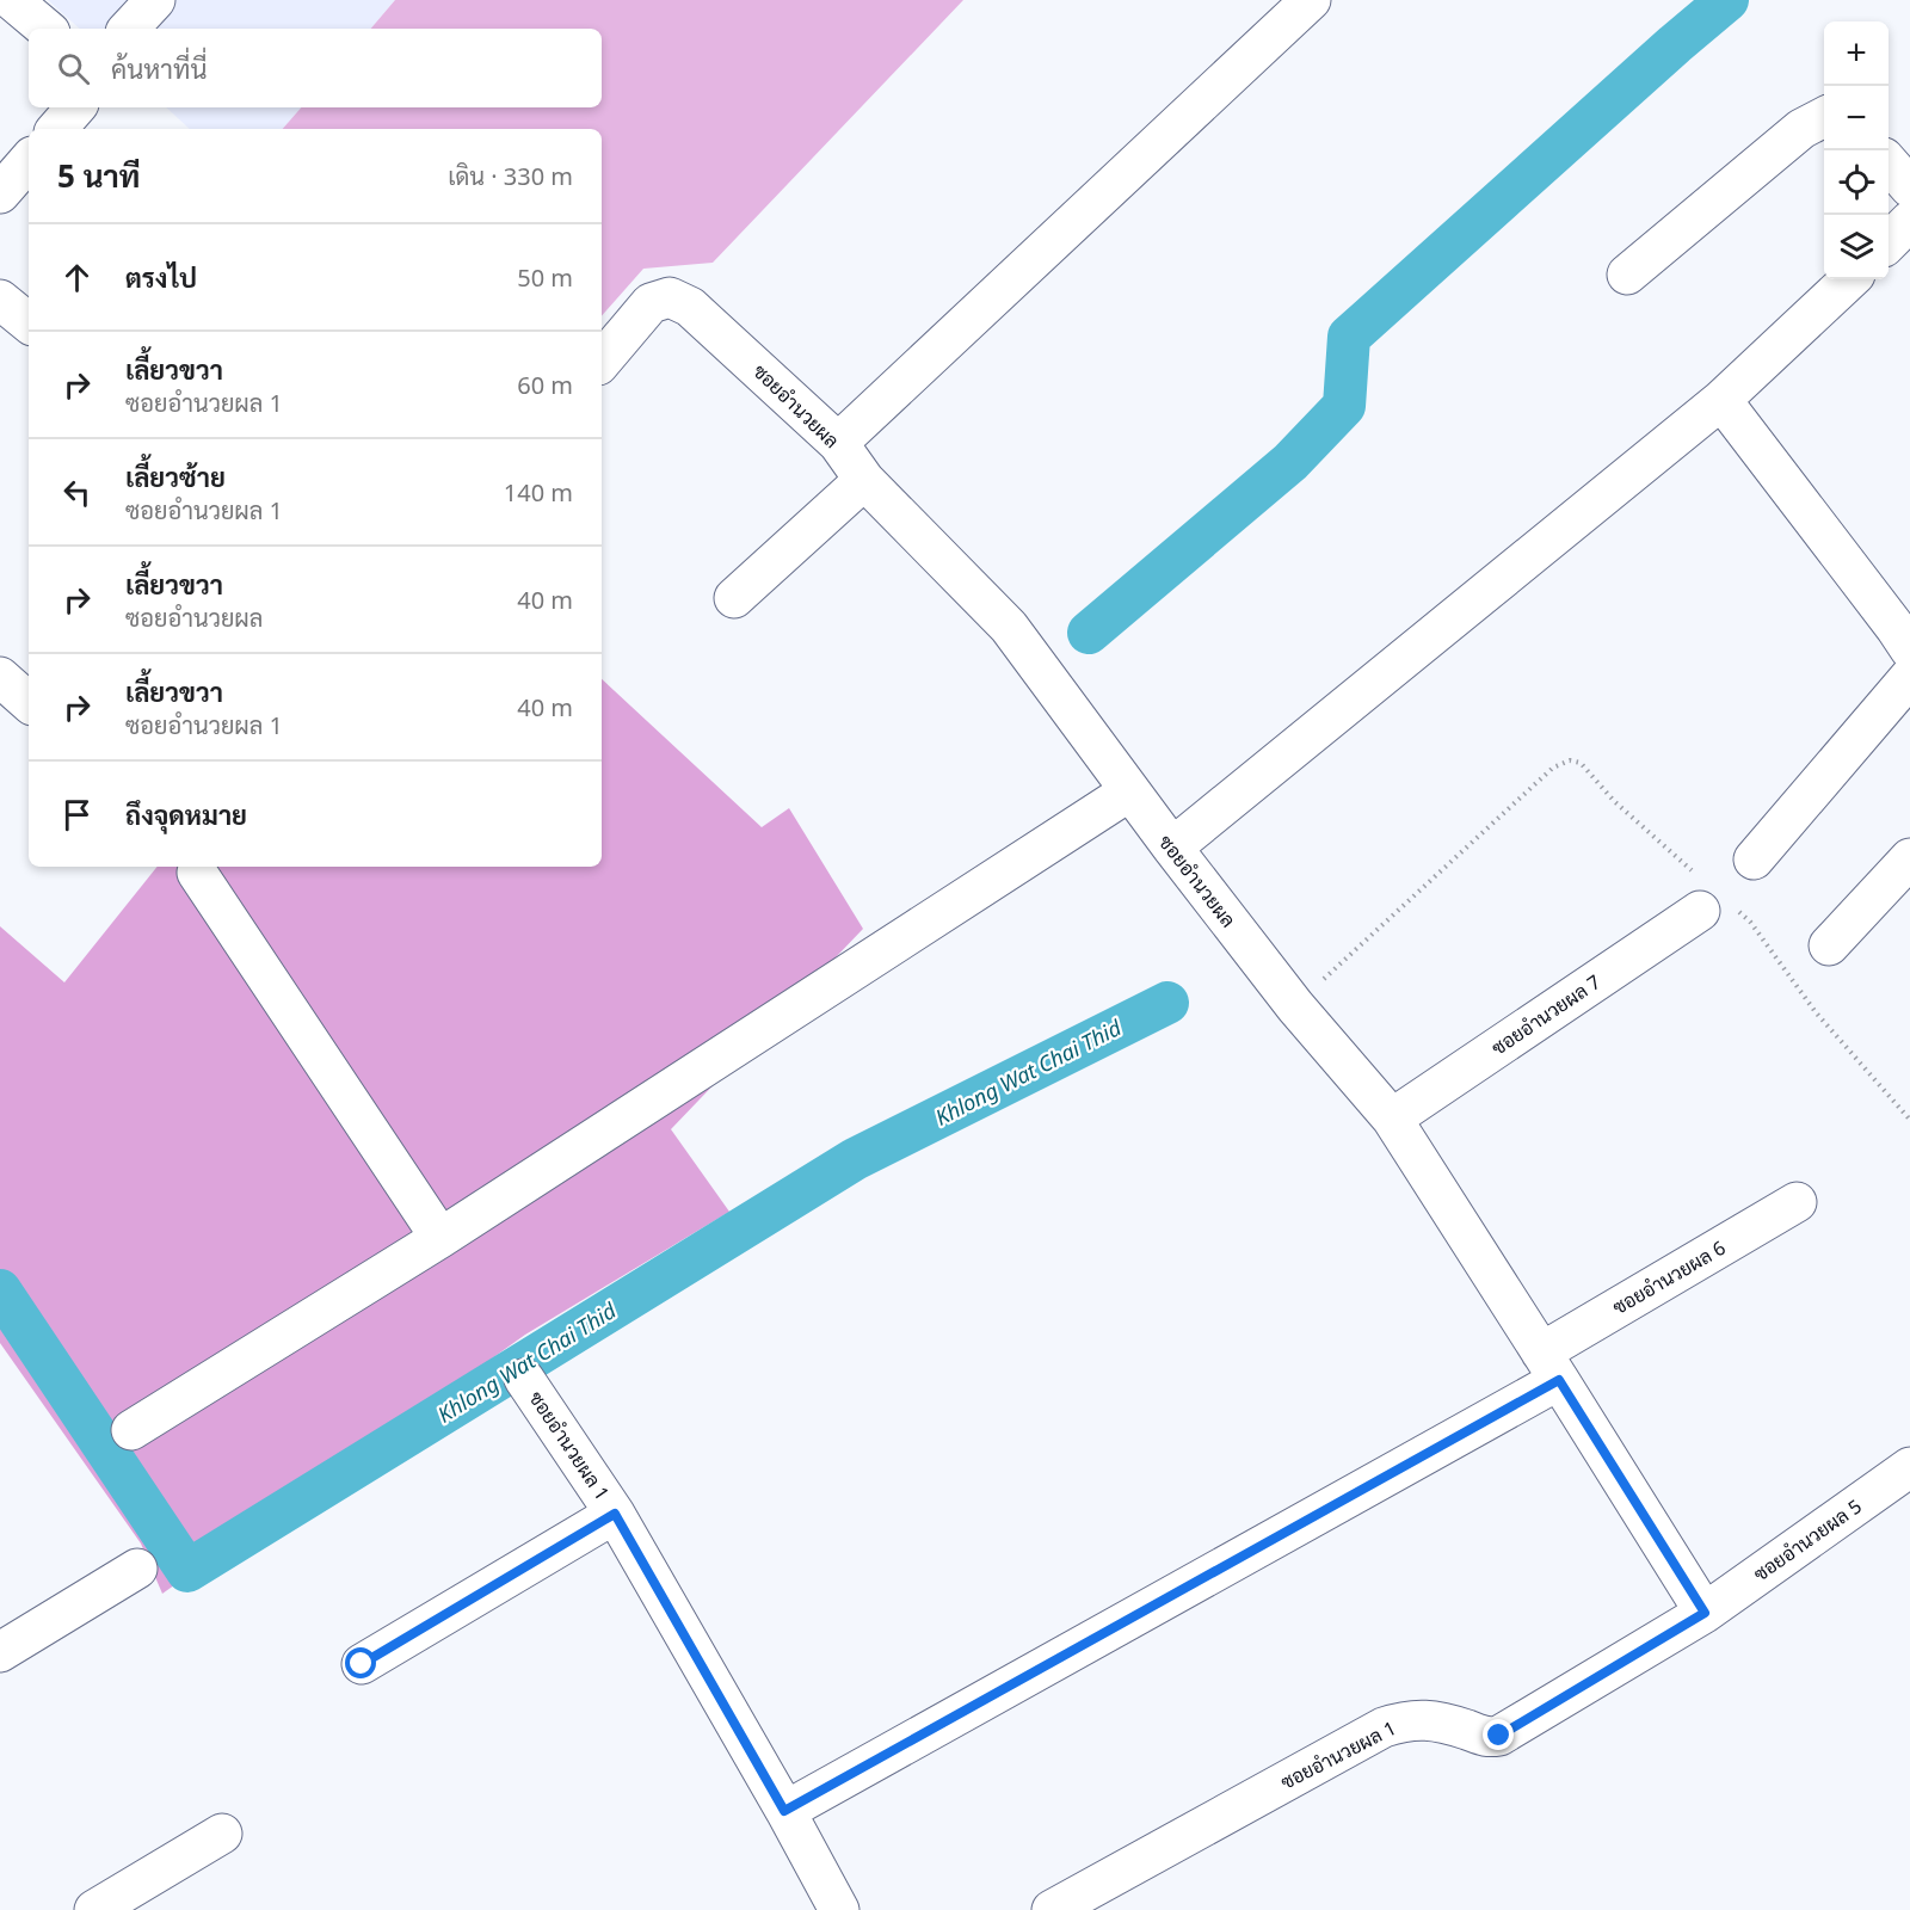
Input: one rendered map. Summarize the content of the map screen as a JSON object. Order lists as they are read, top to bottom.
{
  "streets": {
    "street": [
      "ซอยอำนวยผล",
      "ซอยอำนวยผล 7",
      "ซอยอำนวยผล 6",
      "ซอยอำนวยผล 1",
      "ซอยอำนวยผล 5"
    ]
  },
  "crossings": [
    ["ซอยอำนวยผล", "ซอยอำนวยผล 7"],
    ["ซอยอำนวยผล", "ซอยอำนวยผล 6"],
    ["ซอยอำนวยผล", "ซอยอำนวยผล 1"],
    ["ซอยอำนวยผล", "ซอยอำนวยผล 5"],
    ["ซอยอำนวยผล 1", "ซอยอำนวยผล 5"]
  ],
  "water": ["Khlong Wat Chai Thid"],
  "page": {
    "map_buttons": ["+", "−"],
    "search": "ค้นหาที่นี่",
    "heading": ["5 นาที", "เดิน · 330 m"],
    "list": [
      ["ตรงไป", "50 m"],
      ["เลี้ยวขวา", "ซอยอำนวยผล 1", "60 m"],
      ["เลี้ยวซ้าย", "ซอยอำนวยผล 1", "140 m"],
      ["เลี้ยวขวา", "ซอยอำนวยผล", "40 m"],
      ["เลี้ยวขวา", "ซอยอำนวยผล 1", "40 m"],
      "ถึงจุดหมาย"
    ]
  }
}
